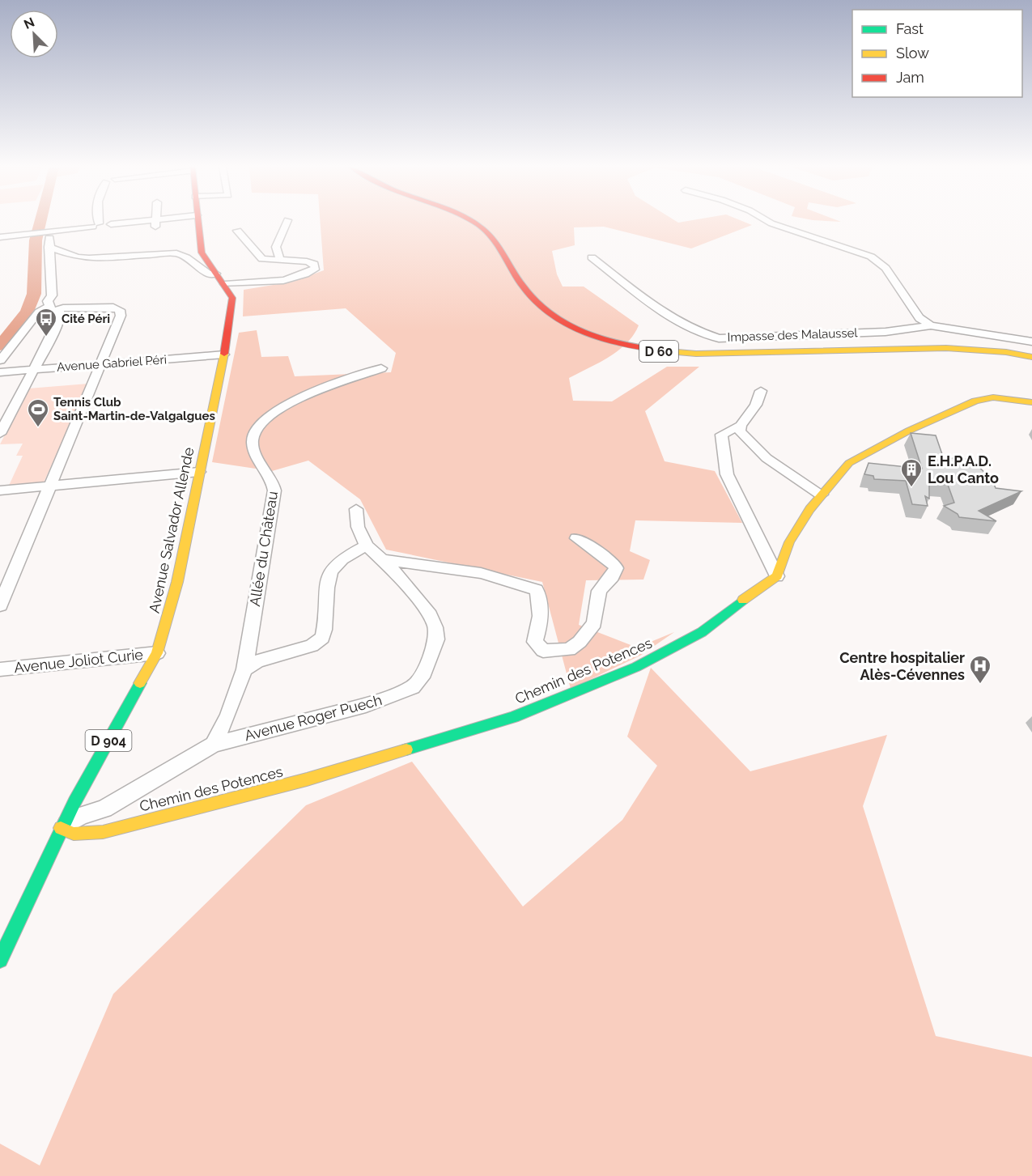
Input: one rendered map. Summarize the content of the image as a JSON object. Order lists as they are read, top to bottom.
{
  "streets": {
    "main road": [
      "D 60",
      "Avenue Salvador Allende",
      "Chemin des Potences",
      "D 904"
    ],
    "street": [
      "Impasse des Malaussel",
      "Avenue Gabriel Péri",
      "Allée du Château",
      "Avenue Joliot Curie",
      "Avenue Roger Puech"
    ]
  },
  "crossings": [
    ["Avenue Gabriel Péri", "Avenue Salvador Allende"],
    ["Avenue Salvador Allende", "Avenue Joliot Curie"],
    ["Avenue Salvador Allende", "Chemin des Potences"],
    ["Avenue Salvador Allende", "Avenue Roger Puech"],
    ["Avenue Salvador Allende", "D 904"],
    ["Chemin des Potences", "Avenue Roger Puech"],
    ["Chemin des Potences", "D 904"],
    ["Avenue Roger Puech", "D 904"]
  ],
  "places": {
    "bus stop": ["Cité Péri"],
    "sports": ["Tennis Club Saint-Martin-de-Valgalgues"],
    "building": ["E.H.P.A.D. Lou Canto"],
    "hospital": ["Centre hospitalier Alès-Cévennes"]
  },
  "legend": ["Fast", "Slow", "Jam"],
  "north": "top left"
}
